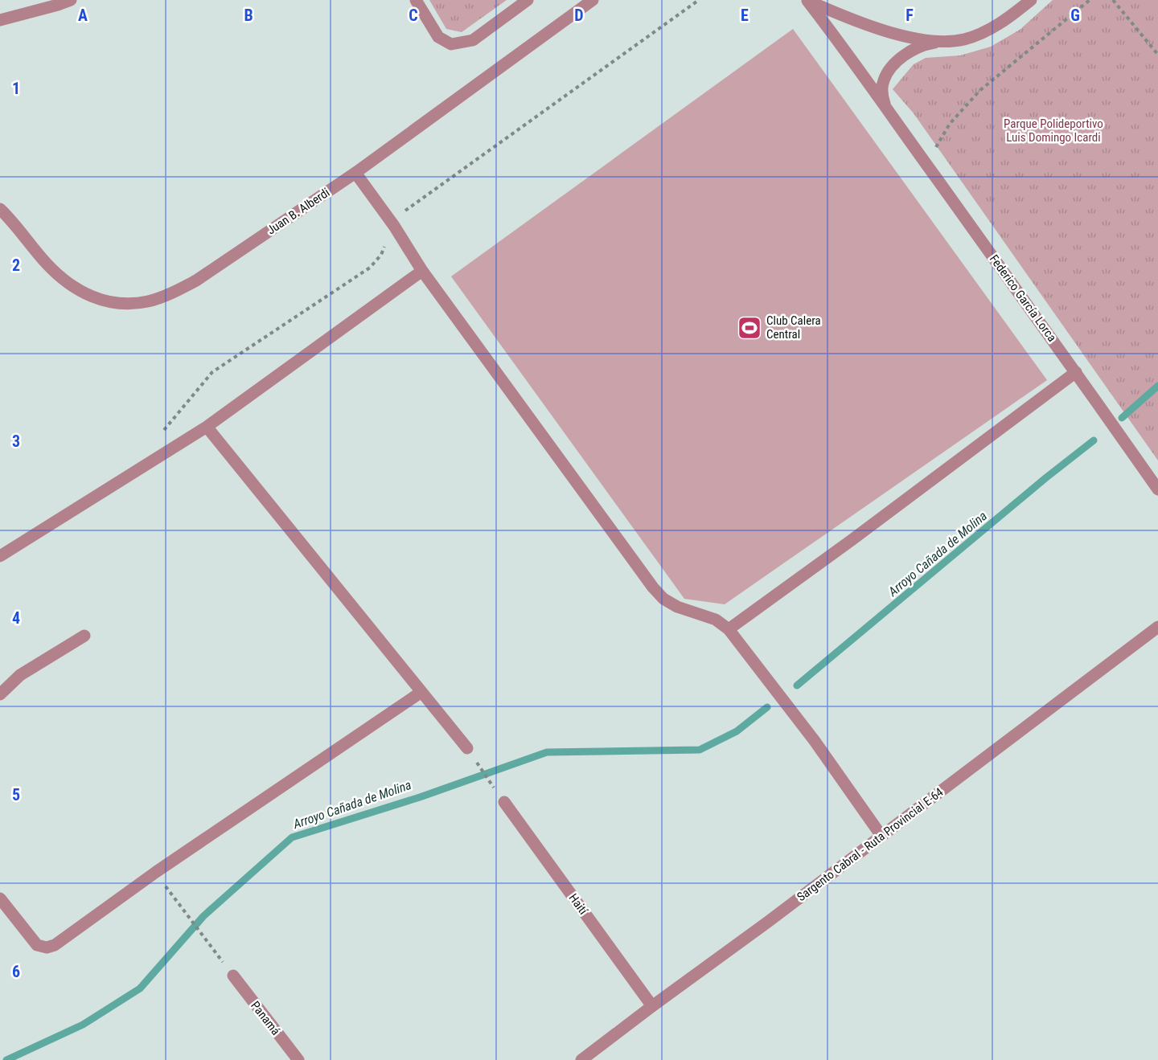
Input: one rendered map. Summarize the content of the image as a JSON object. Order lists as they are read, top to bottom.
{
  "streets": {
    "street": [
      "Juan B. Alberdi",
      "Federico García Lorca",
      "Sargento Cabral - Ruta Provincial E-64",
      "Haití",
      "Panamá"
    ]
  },
  "crossings": [
    ["Sargento Cabral - Ruta Provincial E-64", "Haití"]
  ],
  "water": ["Arroyo Cañada de Molina"],
  "parks": ["Parque Polideportivo Luis Domingo Icardi"],
  "places": {
    "sports": ["Club Calera Central"]
  },
  "grid": {
    "columns": [
      "A",
      "B",
      "C",
      "D",
      "E",
      "F",
      "G"
    ],
    "rows": [
      "1",
      "2",
      "3",
      "4",
      "5",
      "6"
    ]
  }
}
